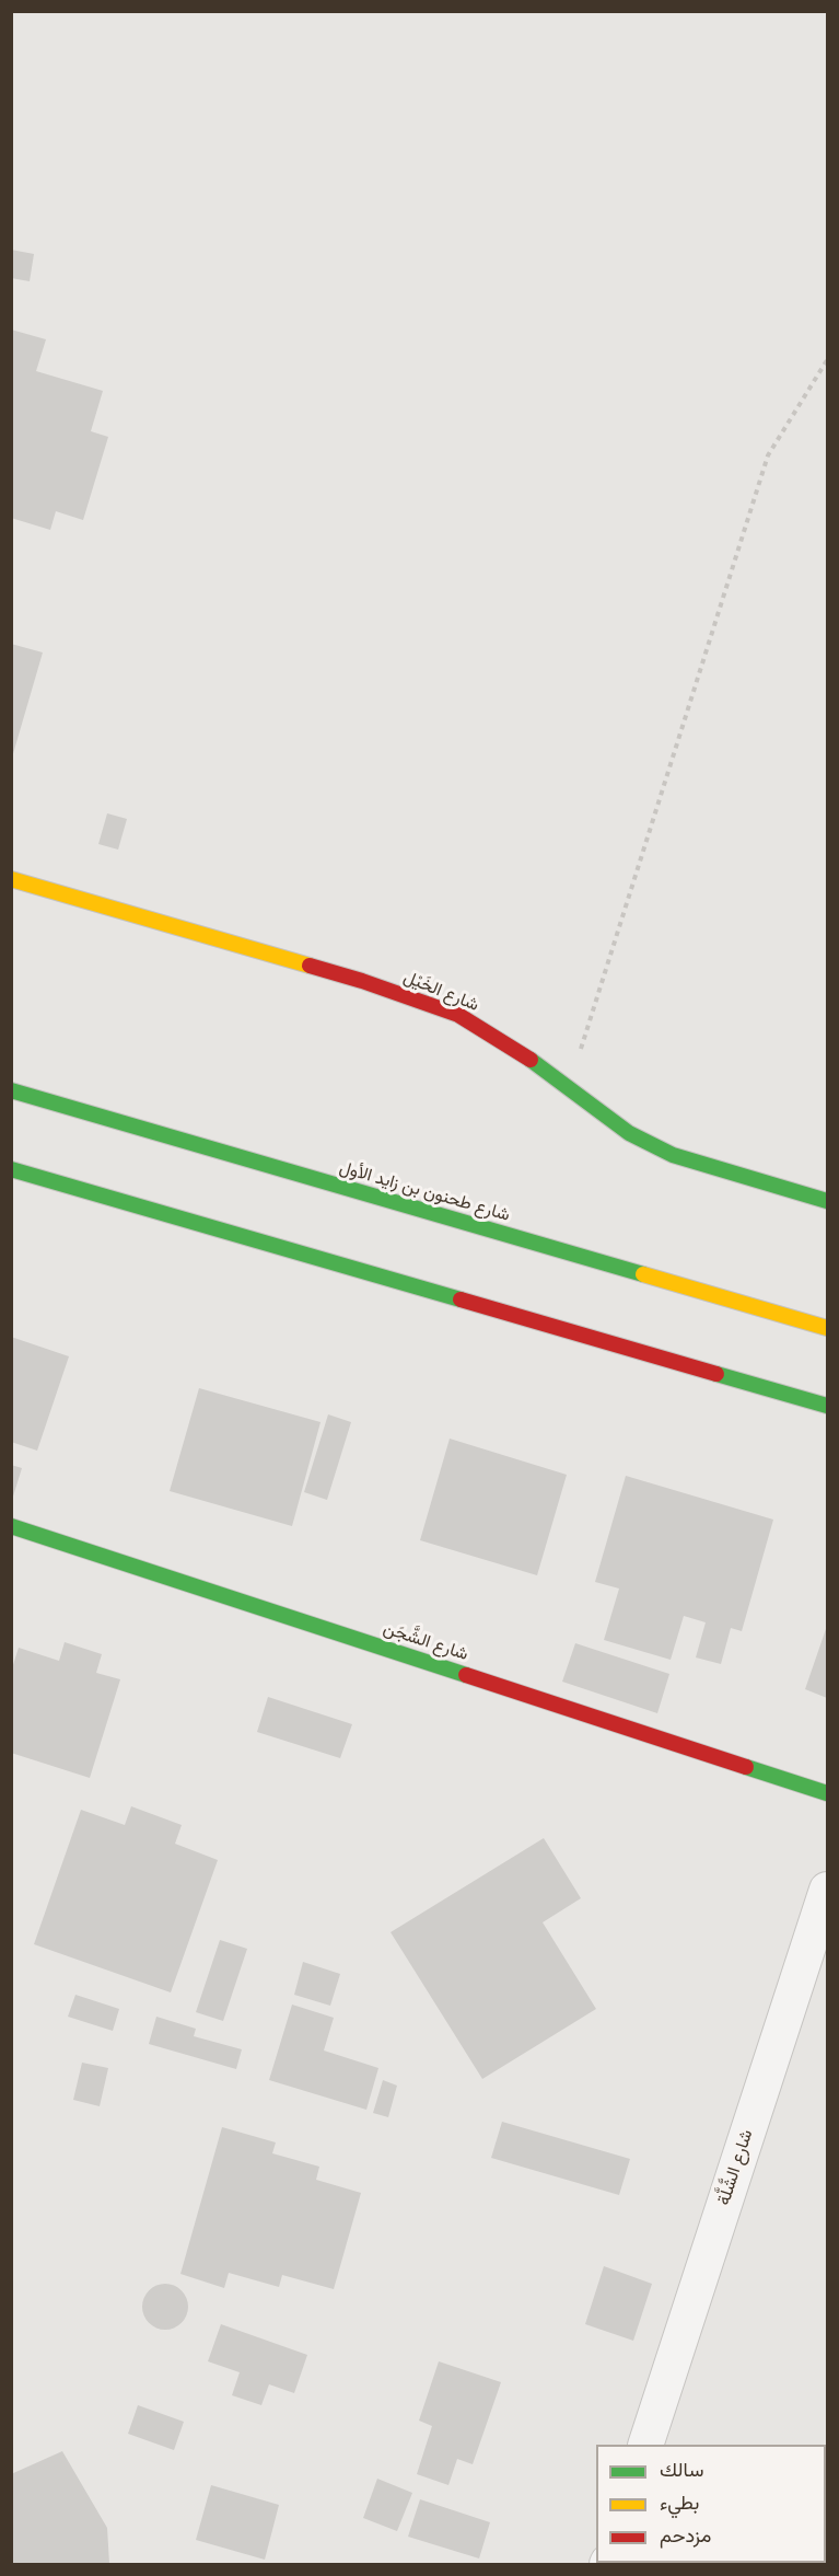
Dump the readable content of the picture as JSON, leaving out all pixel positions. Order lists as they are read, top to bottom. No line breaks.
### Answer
{"streets":{"street":["شارع الخَيْل","شارع طحنون بن زايد الأول","شارع الشَّجَن","شارع الشَّلَّة"]},"legend":["سالك","بطيء","مزدحم"]}
